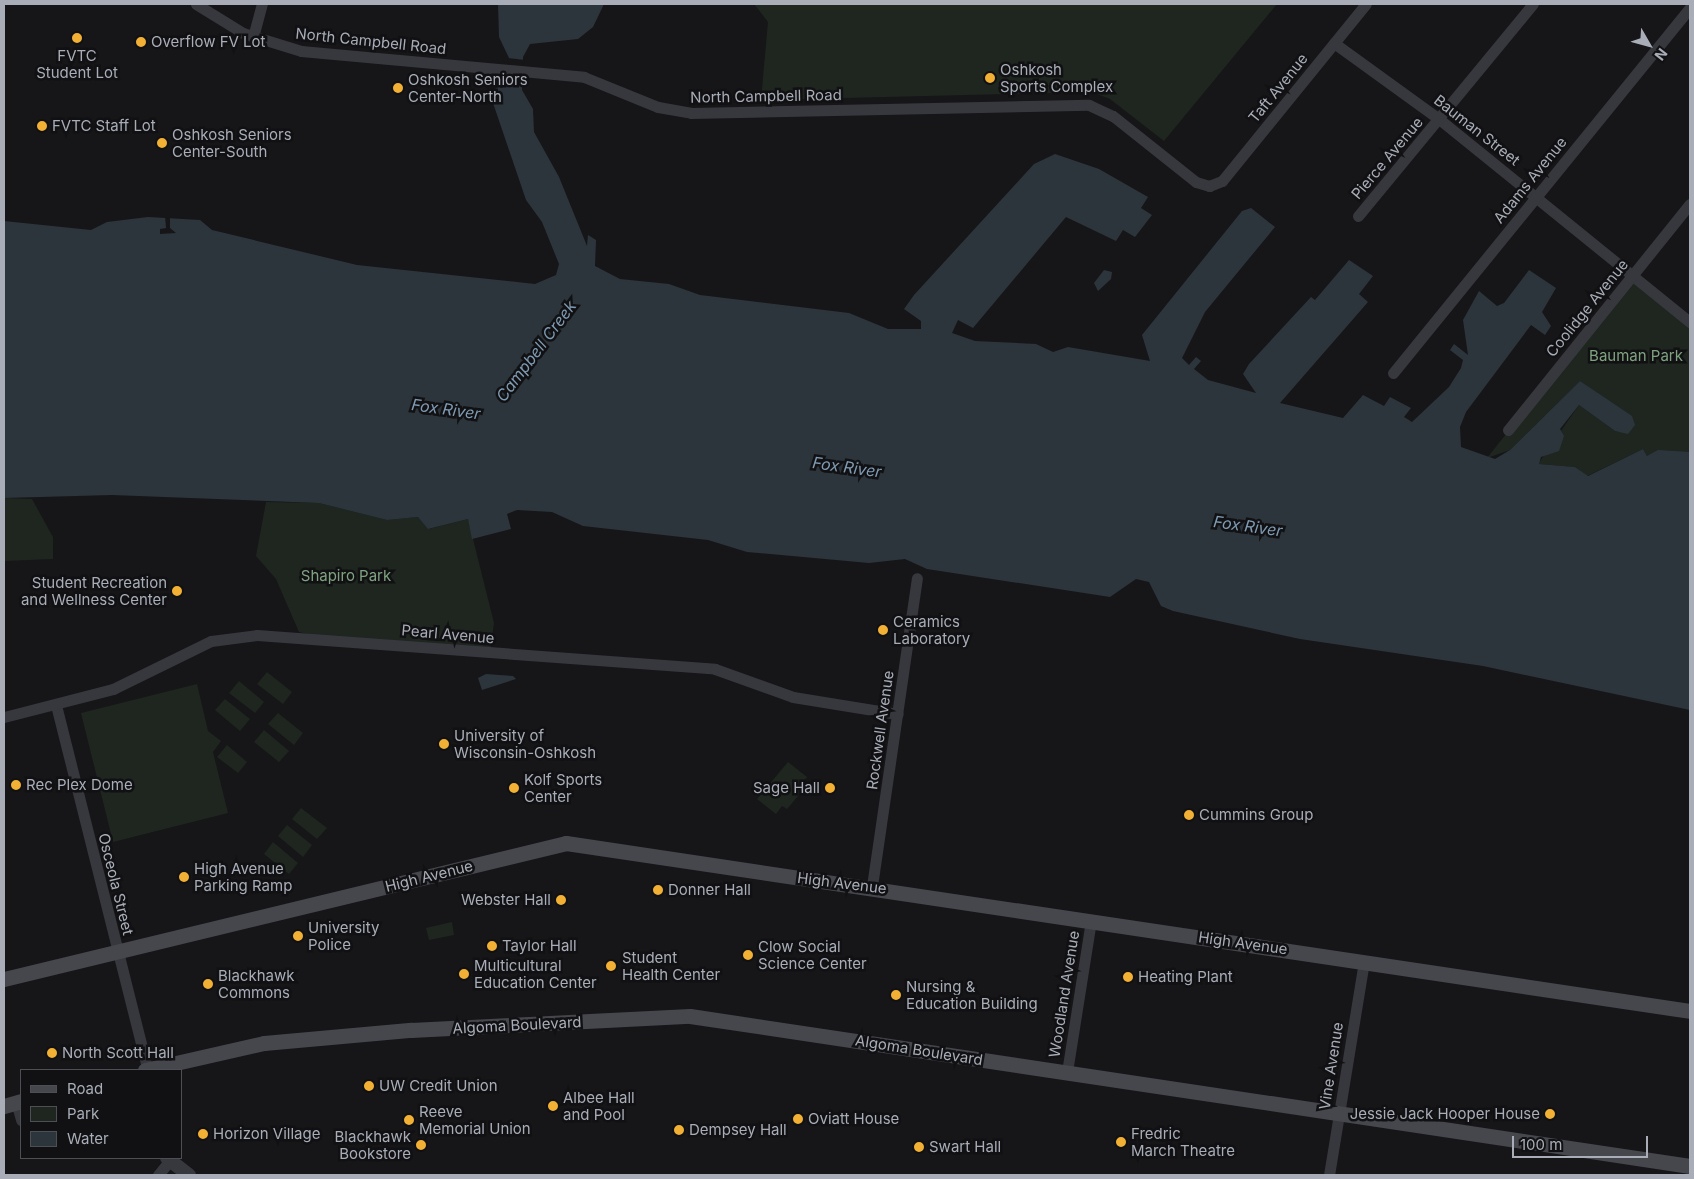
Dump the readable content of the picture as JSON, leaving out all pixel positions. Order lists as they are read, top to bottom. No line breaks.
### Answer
{"streets":{"main road":["High Avenue","Algoma Boulevard"],"street":["North Campbell Road","Taft Avenue","Bauman Street","Pierce Avenue","Adams Avenue","Coolidge Avenue","Pearl Avenue","Rockwell Avenue","Osceola Street","Woodland Avenue","Vine Avenue"]},"crossings":[["North Campbell Road","Taft Avenue"],["Taft Avenue","Bauman Street"],["Bauman Street","Pierce Avenue"],["Bauman Street","Adams Avenue"],["Bauman Street","Coolidge Avenue"],["Pearl Avenue","Rockwell Avenue"],["Pearl Avenue","Osceola Street"],["Rockwell Avenue","High Avenue"],["High Avenue","Osceola Street"],["High Avenue","Woodland Avenue"],["High Avenue","Vine Avenue"],["Woodland Avenue","Algoma Boulevard"],["Algoma Boulevard","Vine Avenue"]],"water":["Campbell Creek","Fox River"],"parks":["Bauman Park","Shapiro Park"],"places":["FVTC Student Lot","Overflow FV Lot","Oshkosh Sports Complex","Oshkosh Seniors Center-North","FVTC Staff Lot","Oshkosh Seniors Center-South","Student Recreation and Wellness Center","Ceramics Laboratory","University of Wisconsin-Oshkosh","Rec Plex Dome","Kolf Sports Center","Sage Hall","Cummins Group","High Avenue Parking Ramp","Donner Hall","Webster Hall","University Police","Taylor Hall","Clow Social Science Center","Student Health Center","Multicultural Education Center","Heating Plant","Blackhawk Commons","Nursing & Education Building","North Scott Hall","UW Credit Union","Albee Hall and Pool","Jessie Jack Hooper House","Oviatt House","Reeve Memorial Union","Dempsey Hall","Horizon Village","Fredric March Theatre","Blackhawk Bookstore","Swart Hall"],"legend":["Road","Park","Water"],"scale_bar":"100 m","north":"bottom right"}
